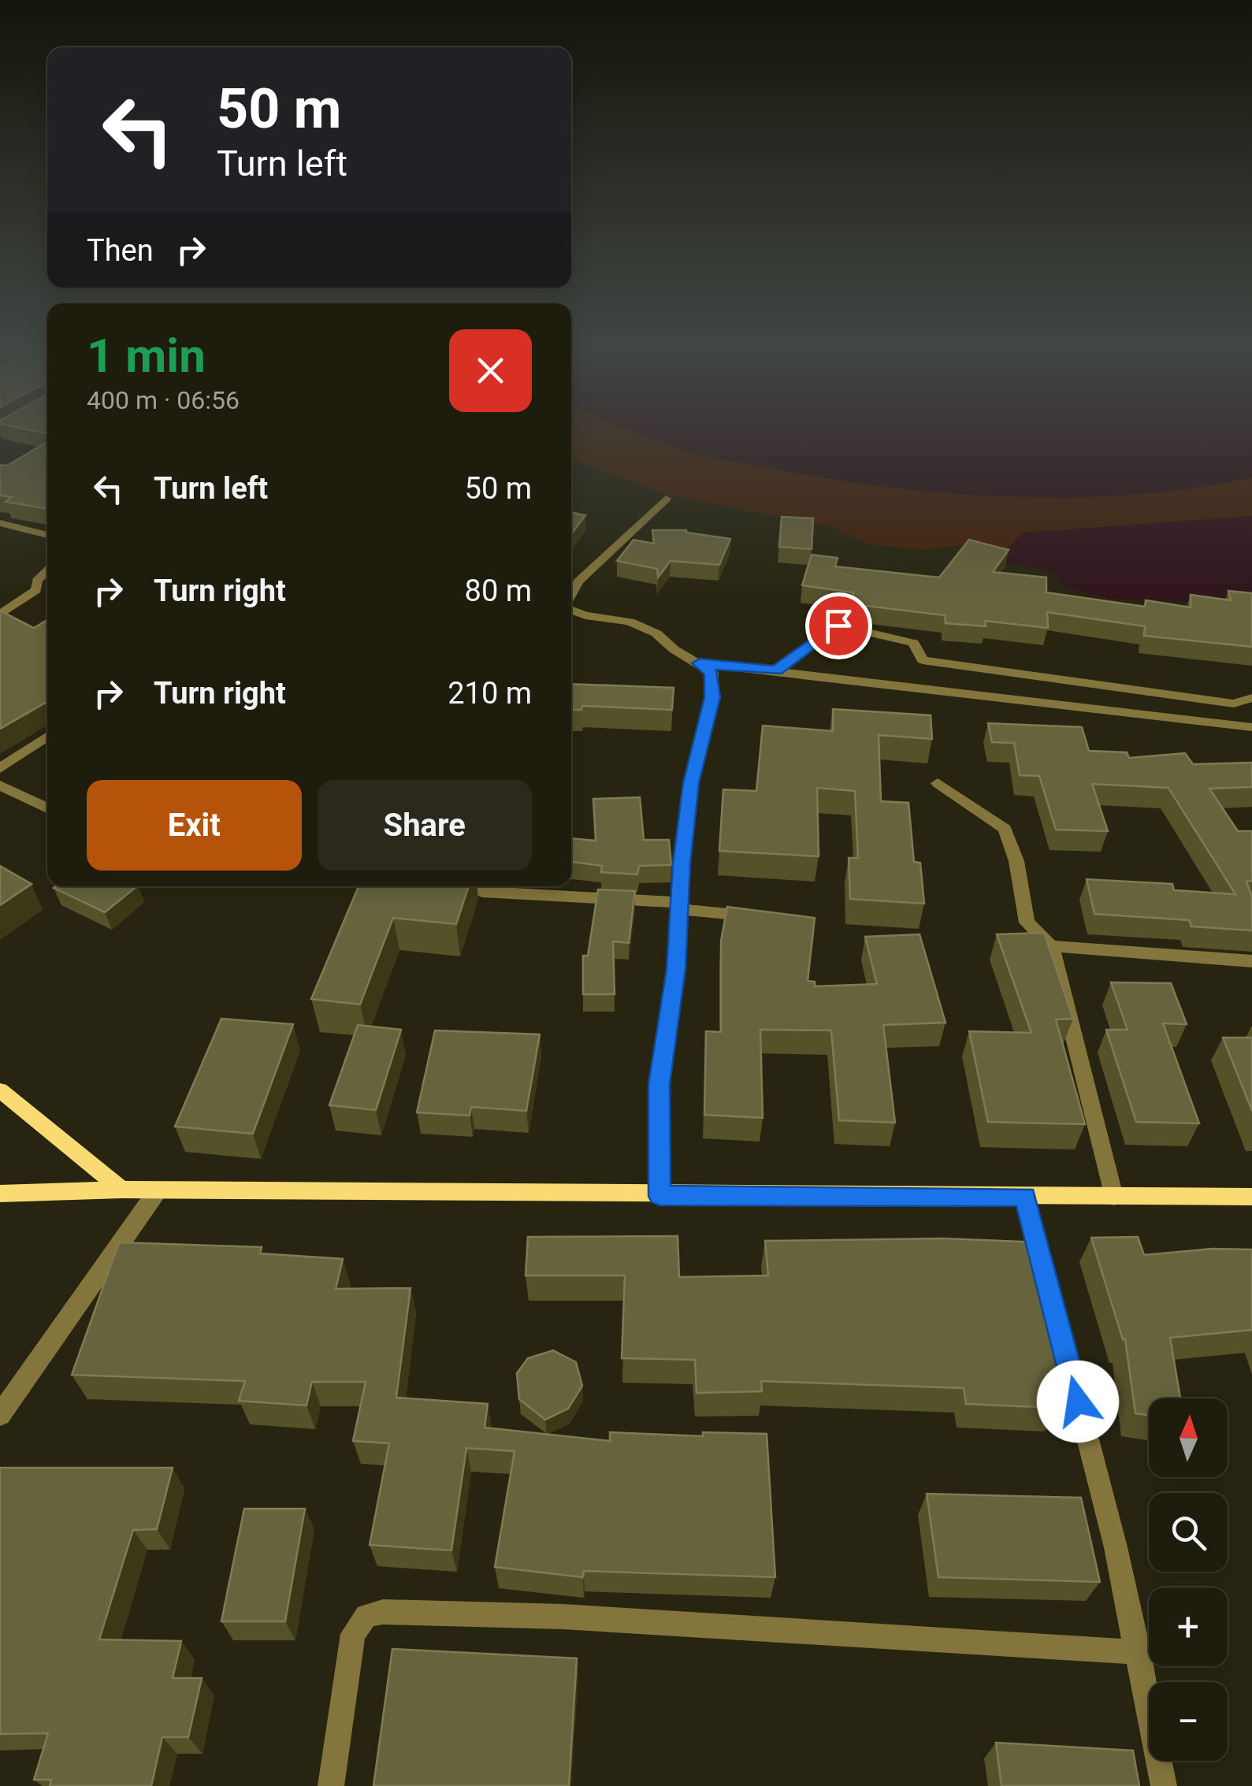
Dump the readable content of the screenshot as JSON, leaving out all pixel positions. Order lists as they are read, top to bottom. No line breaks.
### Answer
{"north":"top","page":{"turn":["50 m","Turn left"],"then":"Then","heading":["1 min","400 m · 06:56"],"list":[{"name":"Turn left","value":"50 m"},{"name":"Turn right","value":"80 m"},{"name":"Turn right","value":"210 m"}],"buttons":["Exit","Share"],"map_buttons":["+","−"]}}
